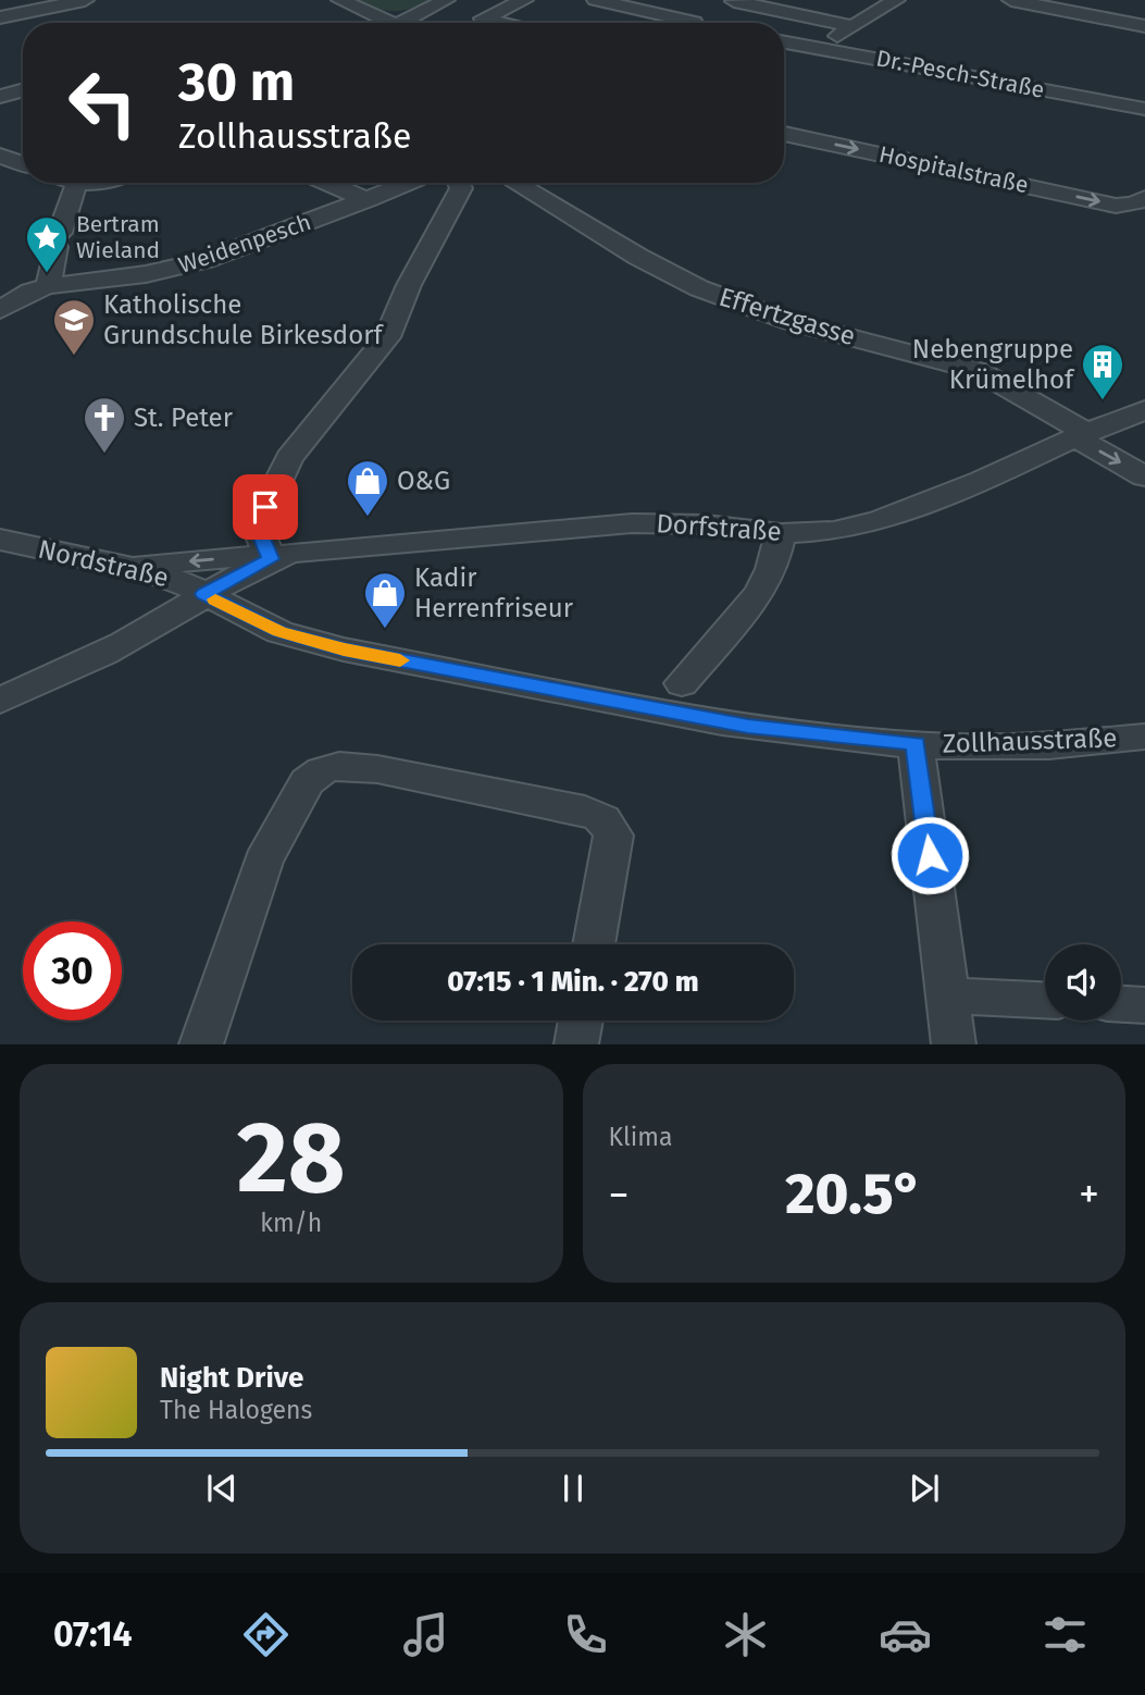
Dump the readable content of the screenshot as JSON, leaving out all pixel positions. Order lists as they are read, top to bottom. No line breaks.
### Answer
{"streets":{"street":["Dr.-Pesch-Straße","Hospitalstraße","Weidenpesch","Effertzgasse","Dorfstraße","Nordstraße","Zollhausstraße"]},"crossings":[["Effertzgasse","Dorfstraße"],["Dorfstraße","Nordstraße"],["Dorfstraße","Zollhausstraße"],["Nordstraße","Zollhausstraße"]],"places":{"place":["Bertram Wieland"],"school or university":["Katholische Grundschule Birkesdorf"],"building":["Nebengruppe Krümelhof"],"church":["St. Peter"],"shop":["O&G","Kadir Herrenfriseur"]},"page":{"turn":["30 m","Zollhausstraße"],"limit":"30","trip":"07:15 · 1 Min. · 270 m","tile":[["28","km/h"],"Klima"],"heat":["−","20.5°","+"],"song":["Night Drive","The Halogens"],"tabs":"07:14"}}
